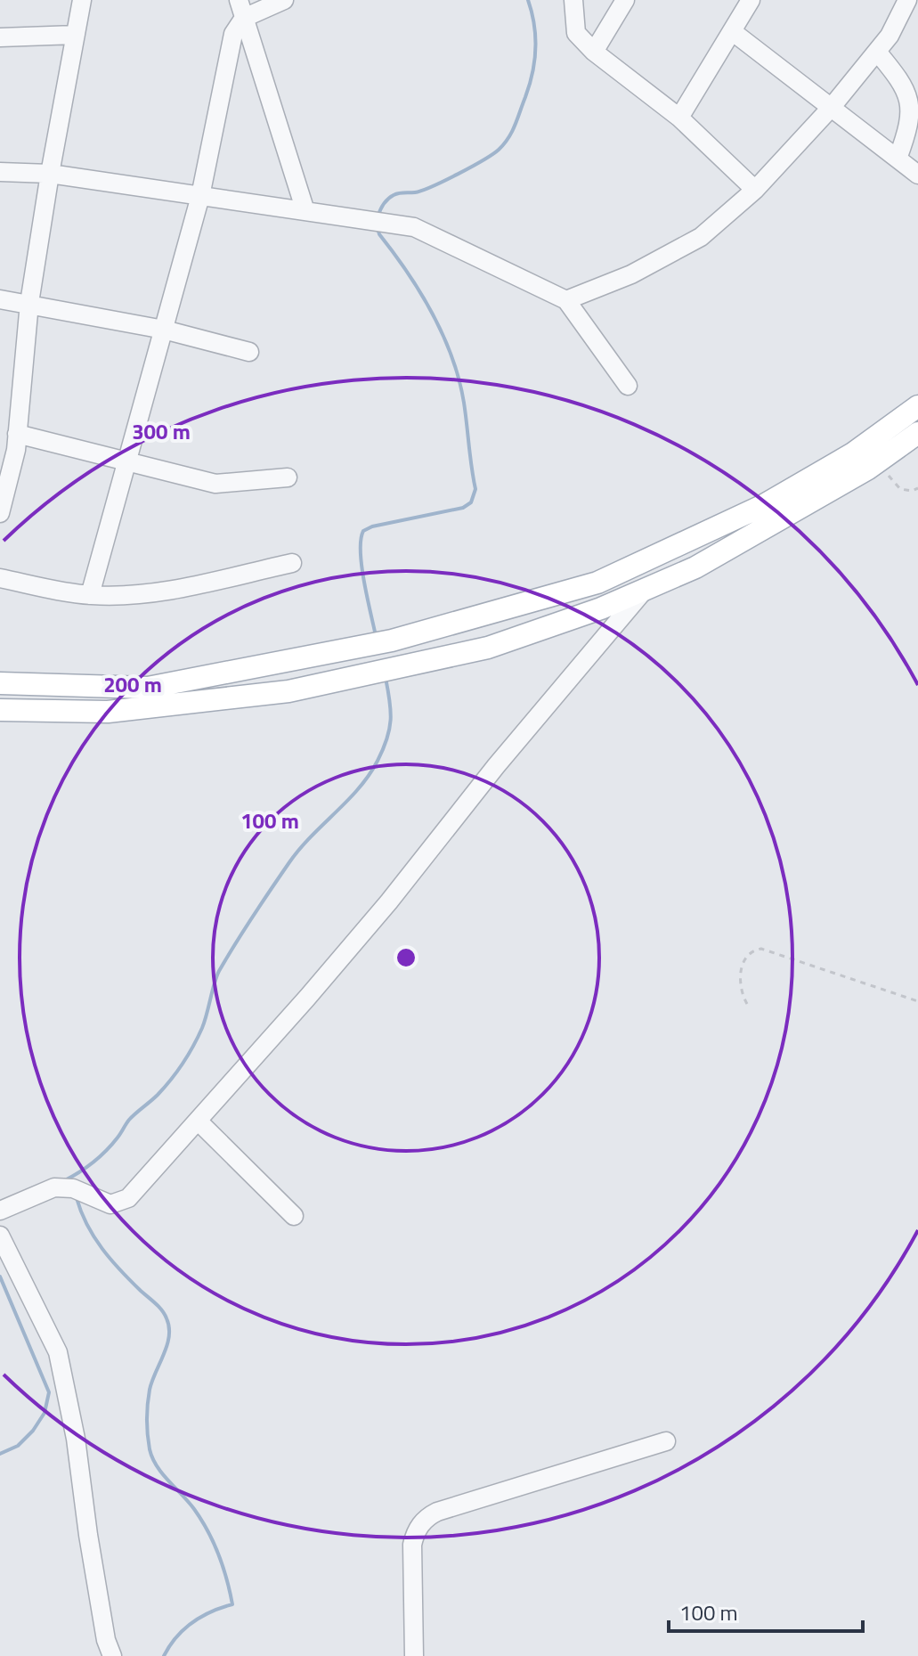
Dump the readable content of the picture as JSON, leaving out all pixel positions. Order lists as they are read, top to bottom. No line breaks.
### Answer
{"scale_bar":"100 m","rings":["300 m","200 m","100 m"]}
